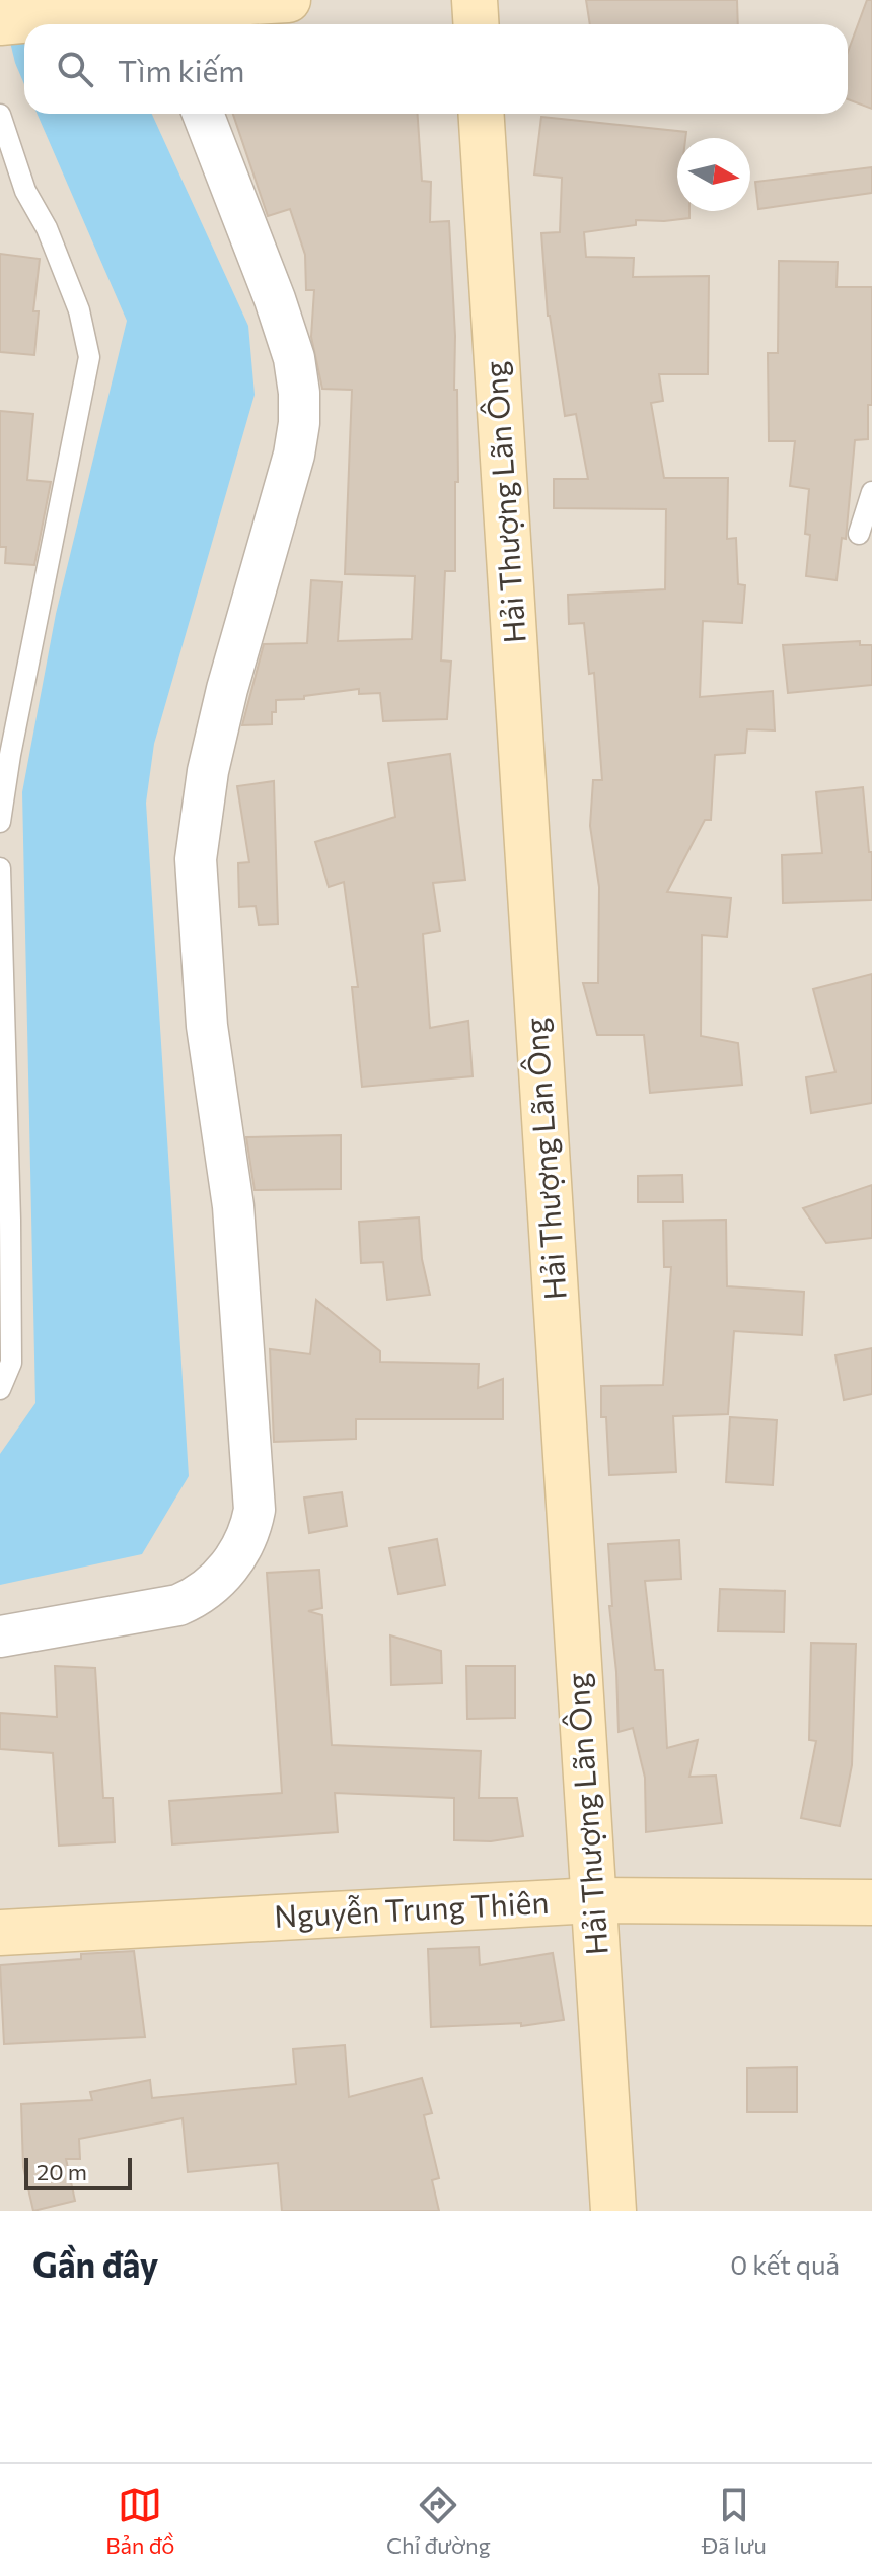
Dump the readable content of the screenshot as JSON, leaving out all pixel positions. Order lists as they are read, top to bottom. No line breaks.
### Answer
{"streets":{"street":["Hải Thượng Lãn Ông","Nguyễn Trung Thiên"]},"crossings":[["Hải Thượng Lãn Ông","Nguyễn Trung Thiên"]],"scale_bar":"20 m","north":"right","page":{"search":"Tìm kiếm","scale":"20 m","heading":["Gần đây","0 kết quả"],"nav":["Bản đồ","Chỉ đường","Đã lưu"]}}
